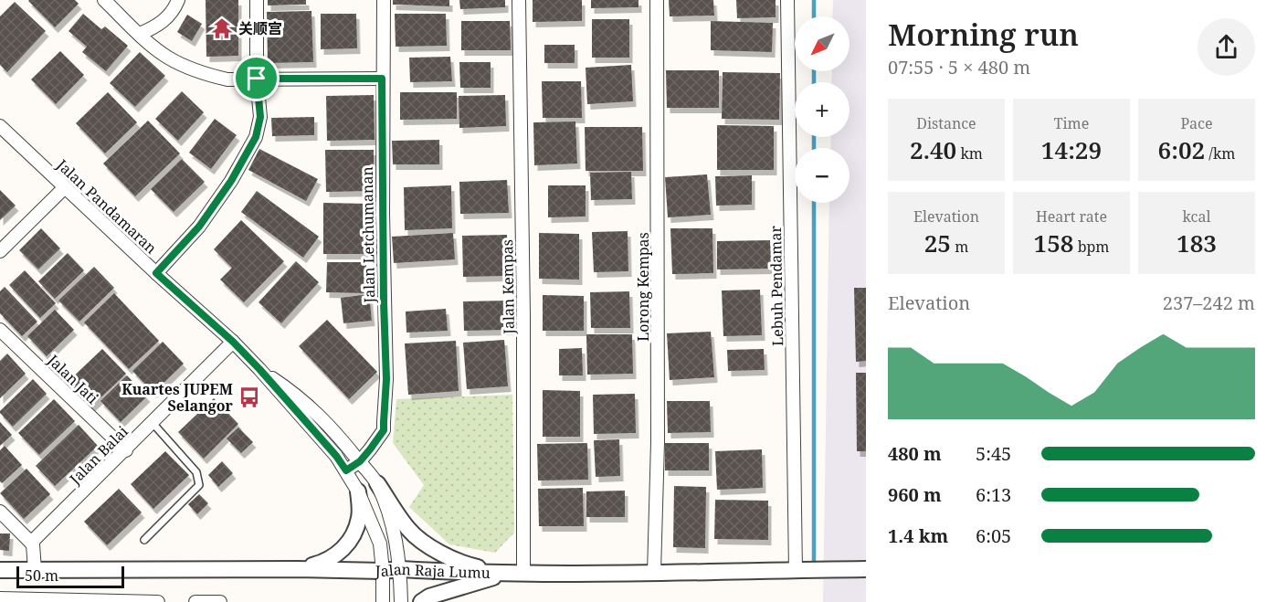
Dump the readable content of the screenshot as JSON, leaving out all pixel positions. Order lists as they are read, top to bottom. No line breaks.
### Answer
{"streets":{"street":["Jalan Pandamaran","Jalan Letchumanan","Lebuh Pendamar","Jalan Kempas","Lorong Kempas","Jalan Jati","Jalan Balai","Jalan Raja Lumu"]},"crossings":[["Jalan Pandamaran","Jalan Letchumanan"],["Jalan Pandamaran","Jalan Balai"],["Jalan Pandamaran","Jalan Raja Lumu"],["Lebuh Pendamar","Jalan Raja Lumu"],["Jalan Kempas","Jalan Raja Lumu"],["Lorong Kempas","Jalan Raja Lumu"],["Jalan Jati","Jalan Balai"]],"places":{"temple":["关顺宫"],"bus stop":["Kuartes JUPEM Selangor"]},"scale_bar":"50 m","north":"bottom left","page":{"heading":["Morning run","07:55 · 5 × 480 m"],"map_buttons":["+","−"],"stats":[["Distance","2.40 km"],["Time","14:29"],["Pace","6:02 /km"],["Elevation","25 m"],["Heart rate","158 bpm"],["kcal","183"]],"chart":["Elevation","237–242 m"],"list":[{"name":"480 m","note":"5:45"},{"name":"960 m","note":"6:13"},{"name":"1.4 km","note":"6:05"}],"scale":"50 m"}}
